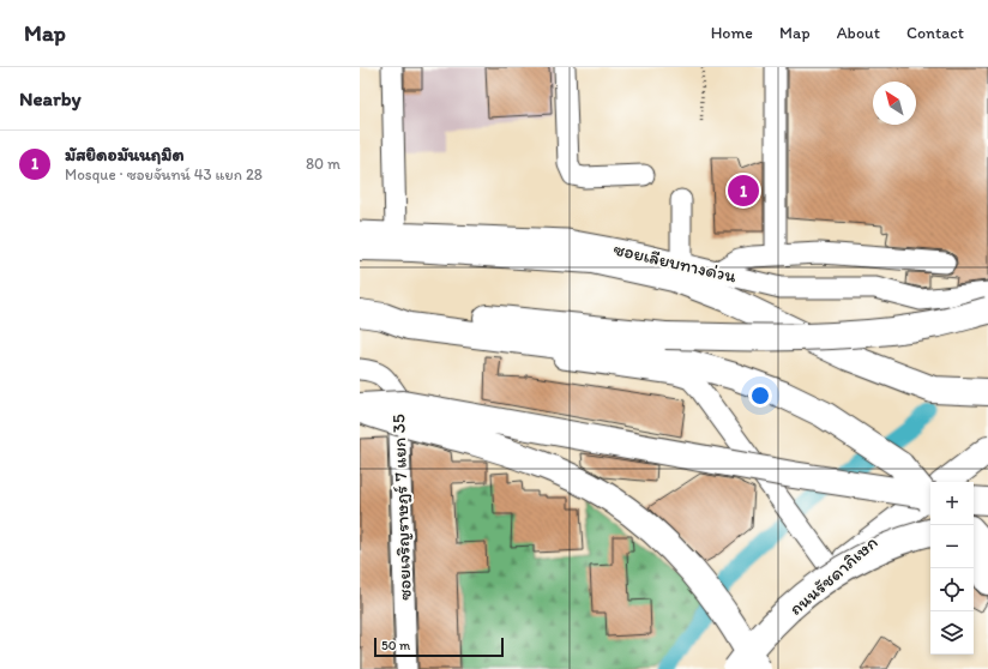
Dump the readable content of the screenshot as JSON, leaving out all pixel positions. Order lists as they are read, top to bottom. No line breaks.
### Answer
{"streets":{"main road":["ถนนรัชดาภิเษก"],"street":["ซอยเลียบทางด่วน","ซอยเจริญราษฎร์ 7 แยก 35"]},"scale_bar":"50 m","north":"top left","page":{"header":"Map","nav":["Home","Map","About","Contact"],"heading":"Nearby","list":[{"mark":"1","name":"มัสยิดอมันนฤมิต","note":"Mosque · ซอยจันทน์ 43 แยก 28","value":"80 m"}],"pins":"1","map_buttons":["+","−"],"scale":"50 m"}}
